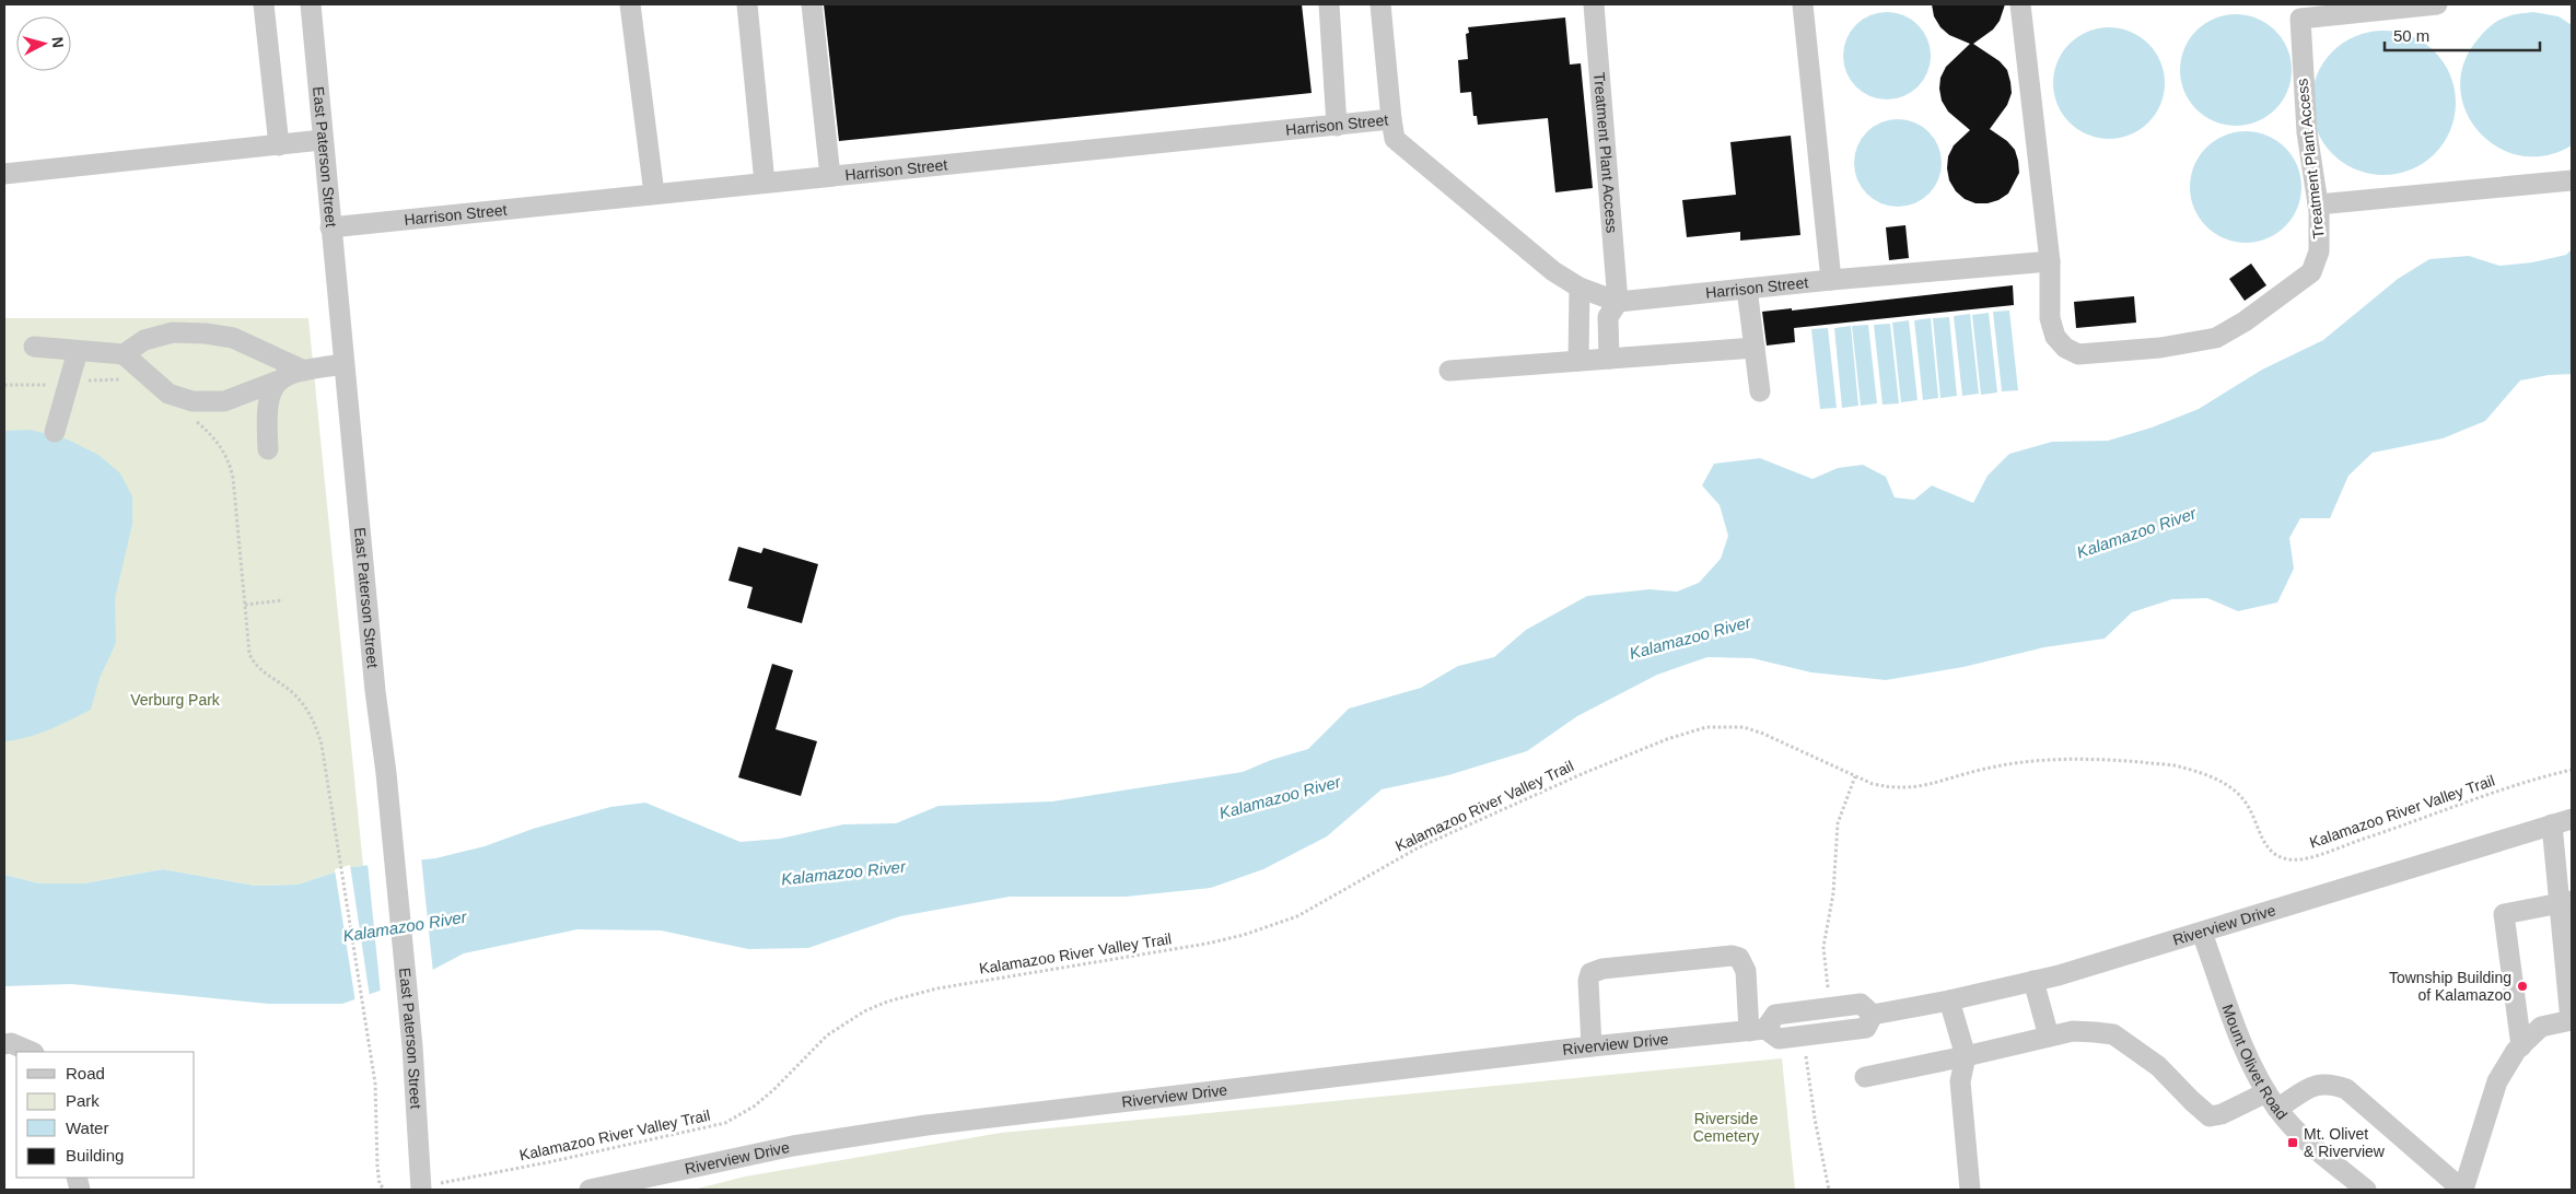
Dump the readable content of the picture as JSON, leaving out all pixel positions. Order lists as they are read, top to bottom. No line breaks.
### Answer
{"streets":{"street":["Harrison Street","Treatment Plant Access","East Paterson Street","Riverview Drive","Mount Olivet Road"],"path":["Kalamazoo River Valley Trail"]},"crossings":[["Harrison Street","Treatment Plant Access"],["Harrison Street","East Paterson Street"],["East Paterson Street","Kalamazoo River Valley Trail"],["Riverview Drive","Mount Olivet Road"]],"water":["Kalamazoo River"],"parks":["Verburg Park","Riverside Cemetery"],"places":{"other":["Township Building of Kalamazoo"],"transit":["Mt. Olivet & Riverview"]},"legend":["Road","Park","Water","Building"],"scale_bar":"50 m","north":"right"}
